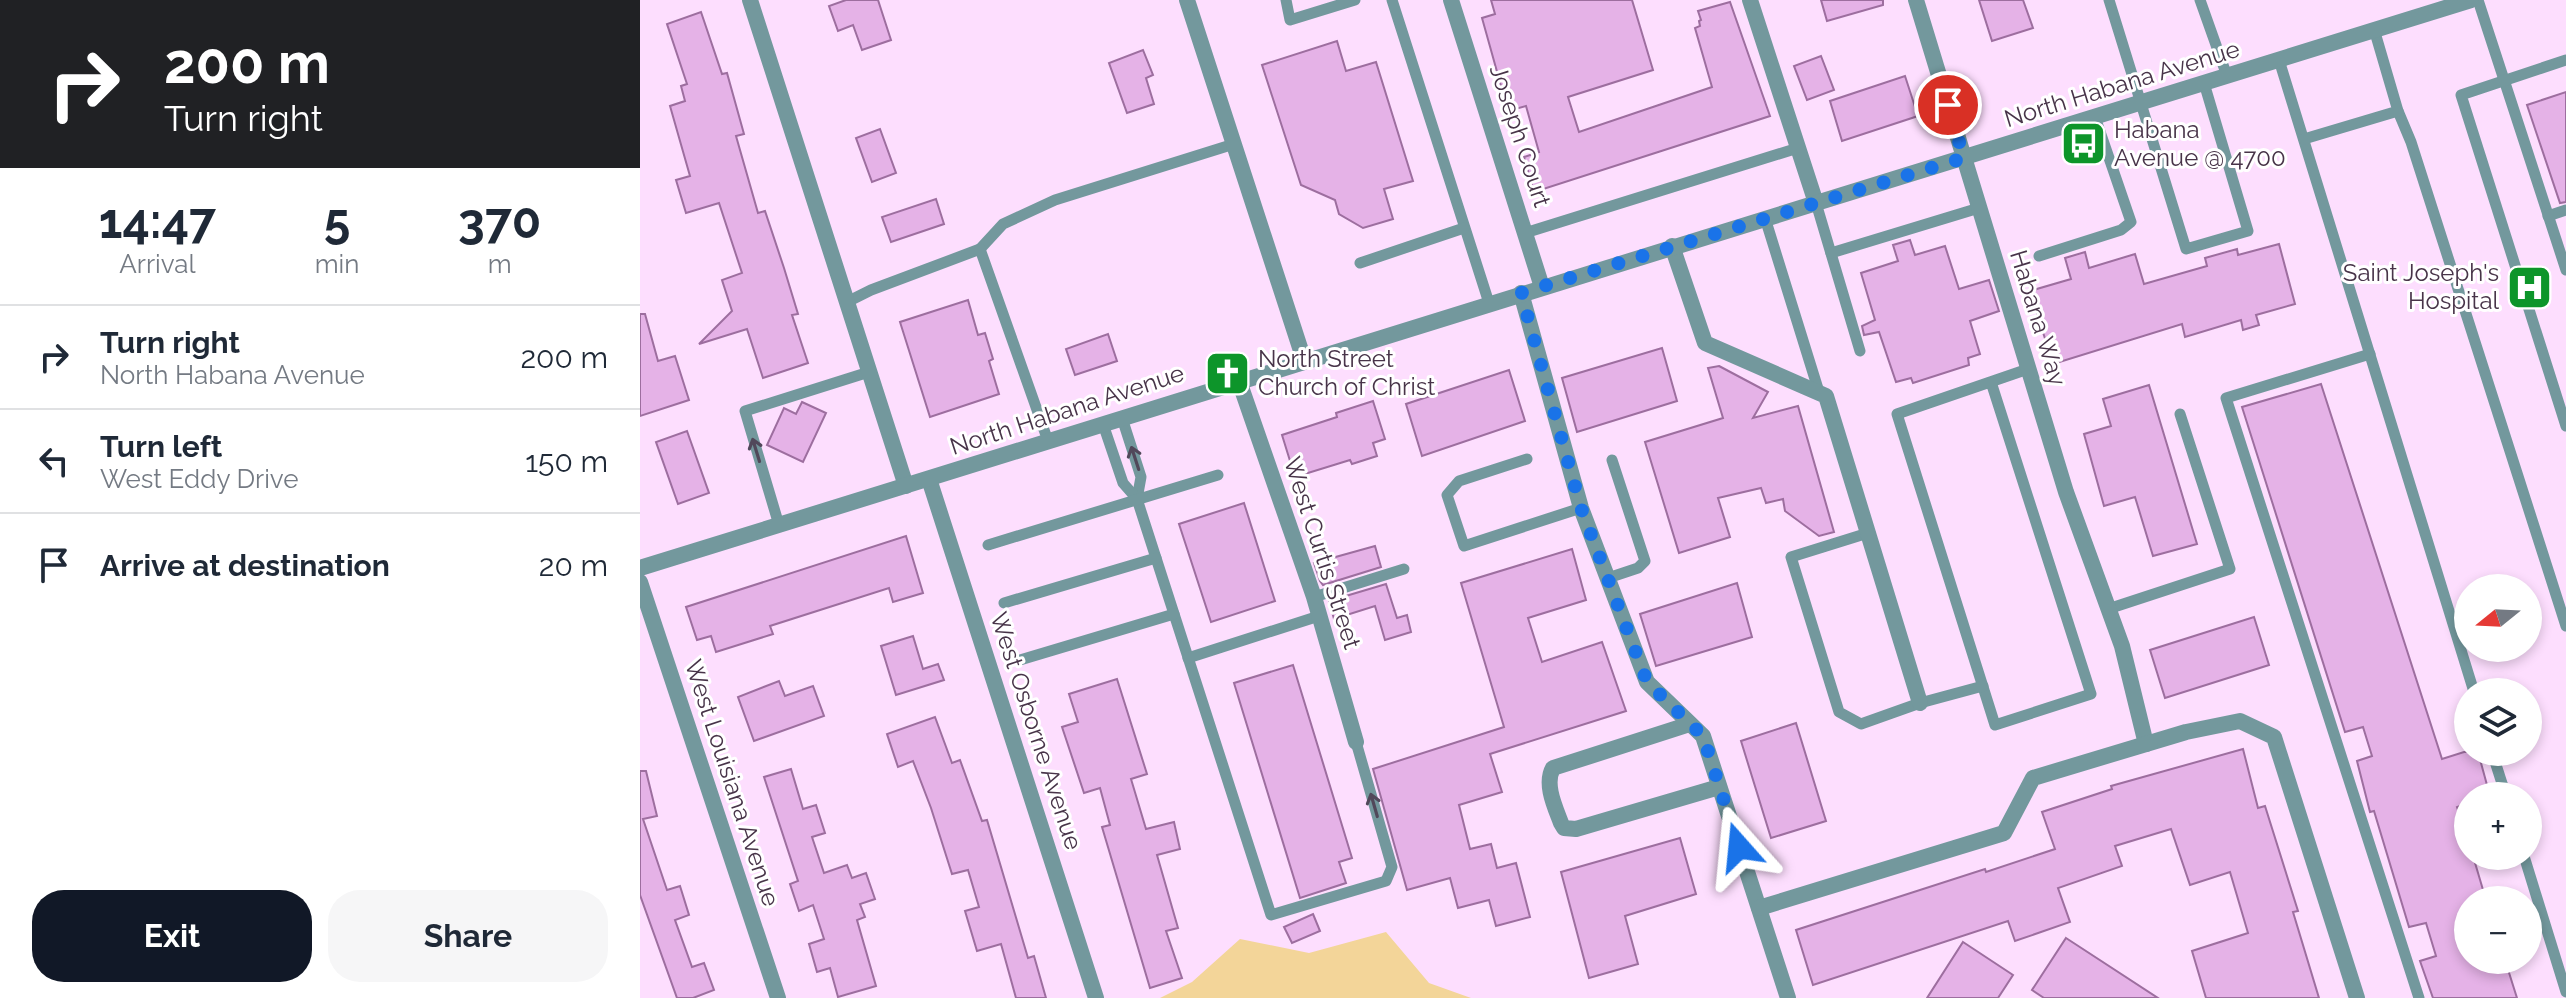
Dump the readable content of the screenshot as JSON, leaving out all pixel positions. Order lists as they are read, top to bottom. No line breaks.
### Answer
{"streets":{"street":["North Habana Avenue","Joseph Court","Habana Way","West Curtis Street","West Osborne Avenue","West Louisiana Avenue"]},"crossings":[["North Habana Avenue","Joseph Court"],["North Habana Avenue","Habana Way"],["North Habana Avenue","West Curtis Street"],["North Habana Avenue","West Osborne Avenue"]],"places":{"bus stop":["Habana Avenue @ 4700"],"hospital":["Saint Joseph's Hospital"],"church":["North Street Church of Christ"]},"north":"left","page":{"turn":["200 m","Turn right"],"eta":["14:47","Arrival","5","min","370","m"],"list":[{"name":"Turn right","note":"North Habana Avenue","value":"200 m"},{"name":"Turn left","note":"West Eddy Drive","value":"150 m"},{"name":"Arrive at destination","value":"20 m"}],"map_buttons":["+","−"],"buttons":["Exit","Share"]}}
